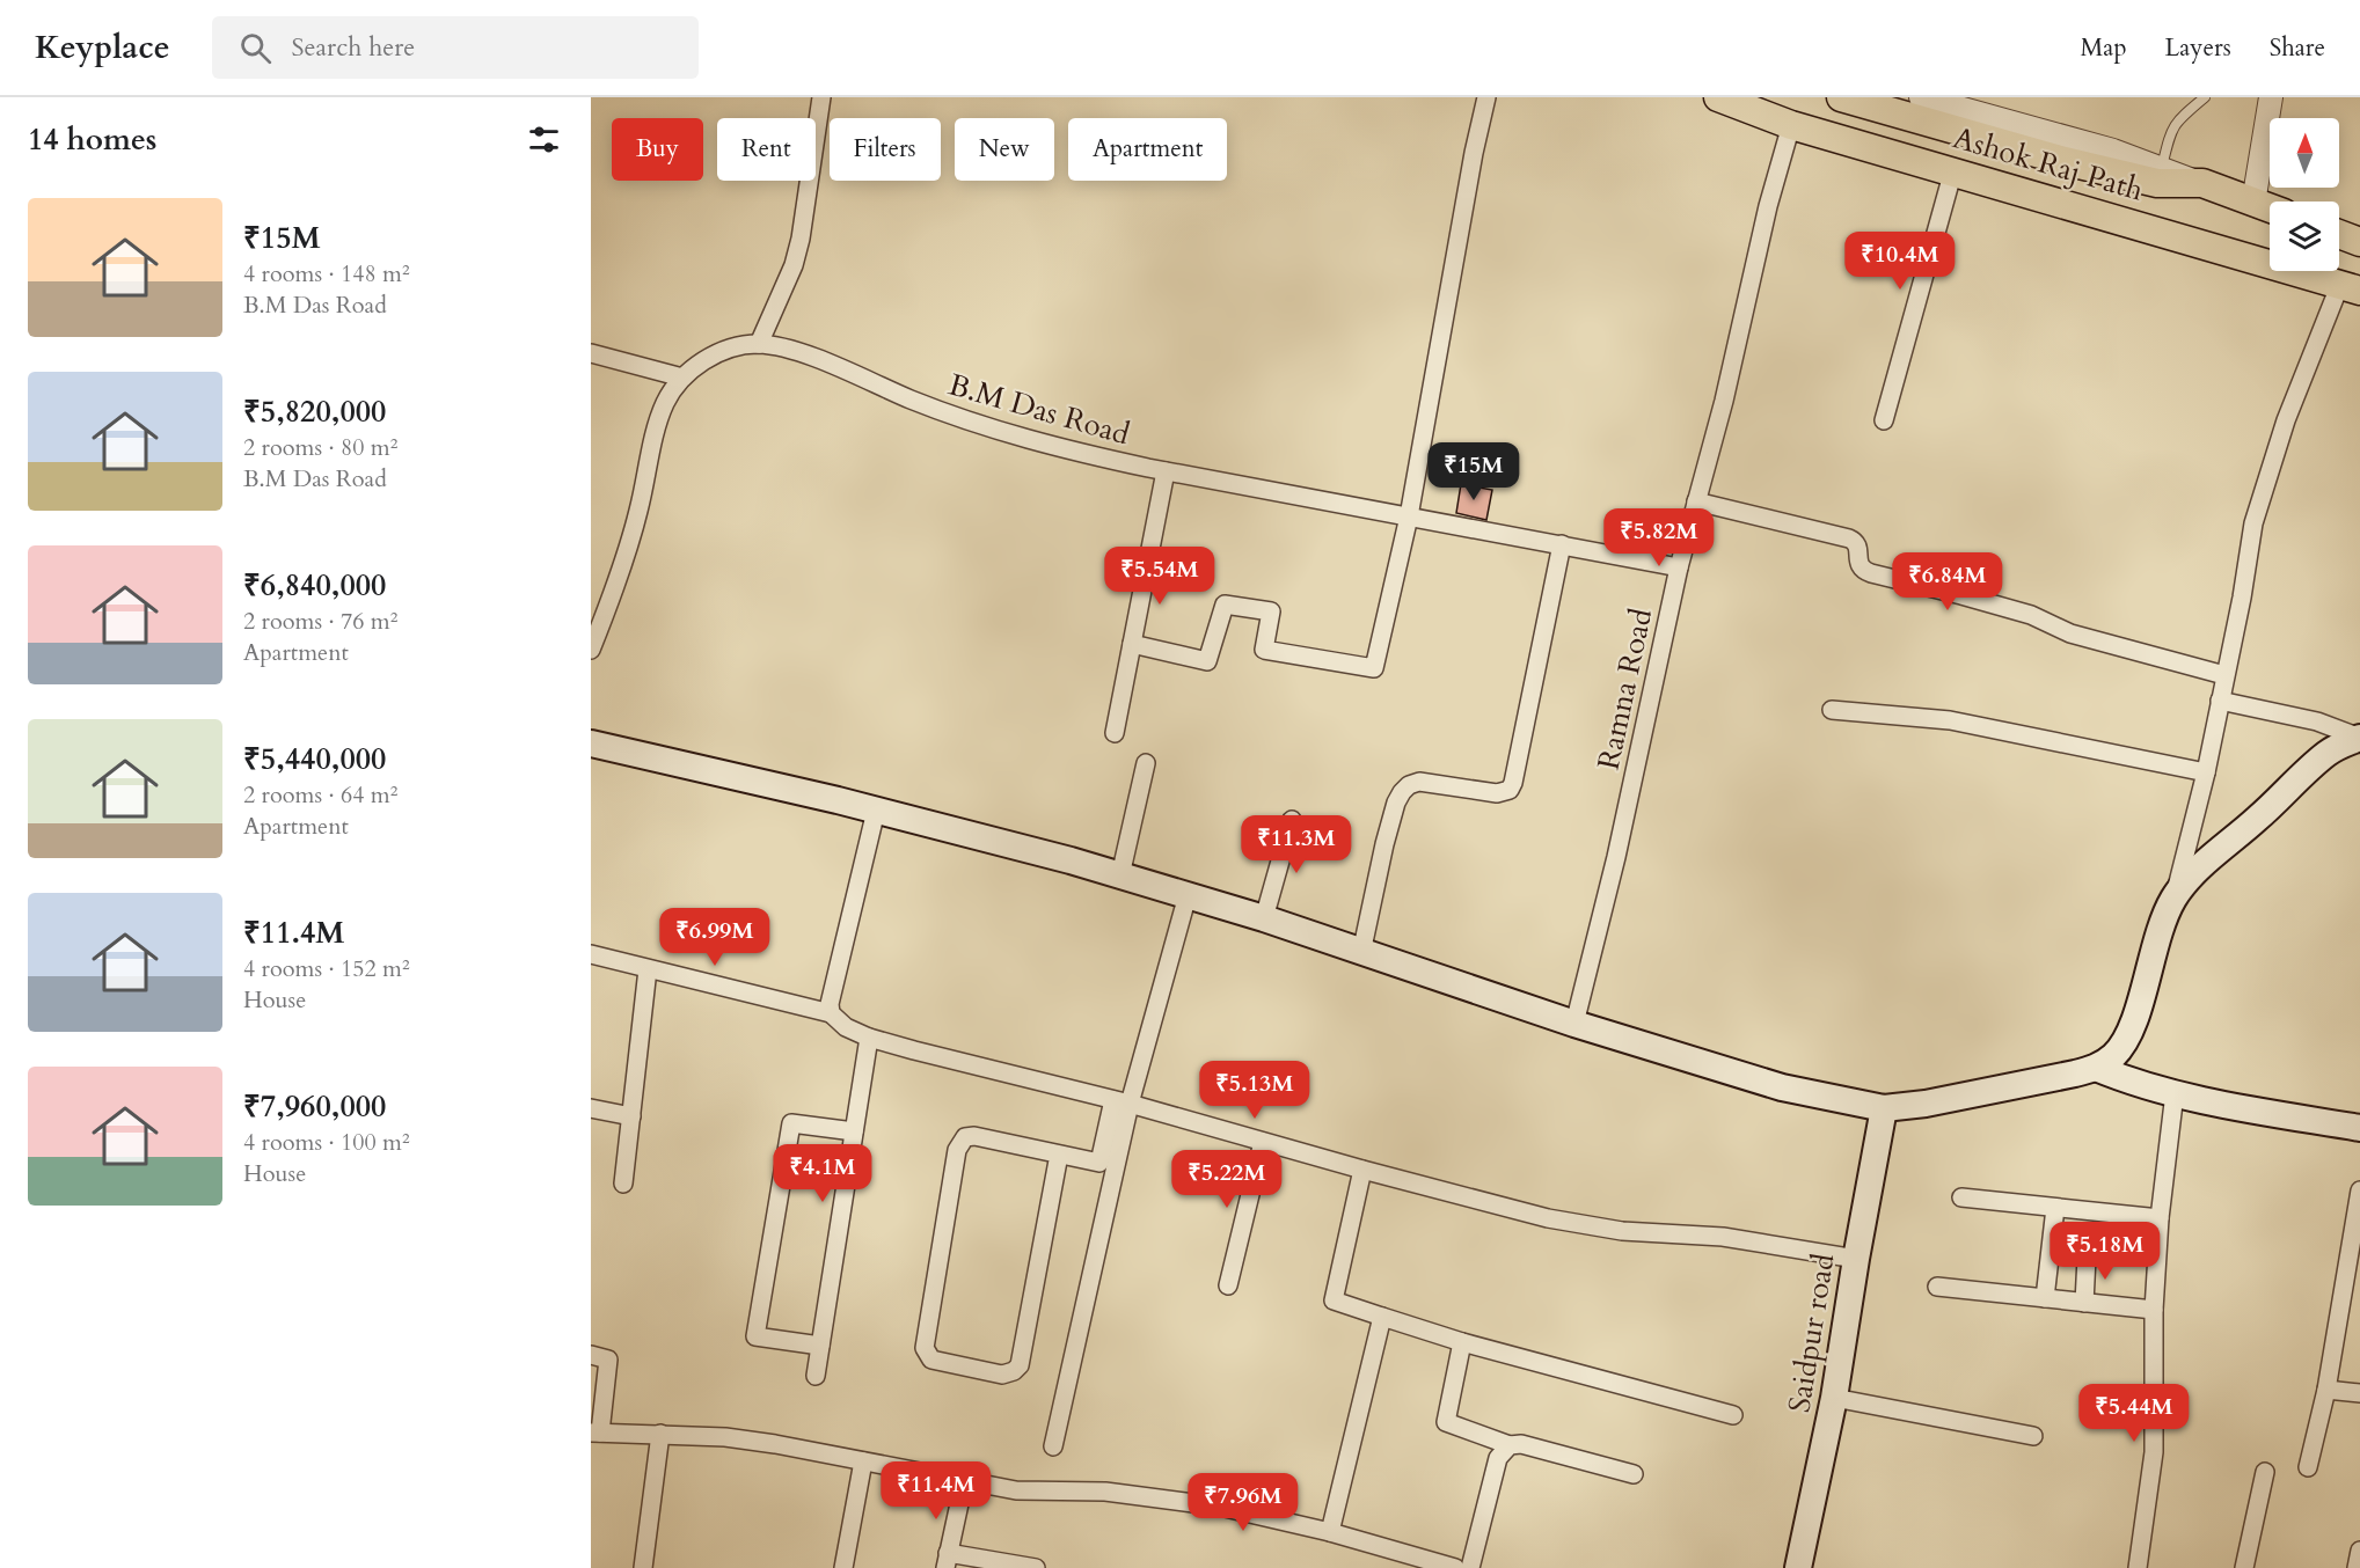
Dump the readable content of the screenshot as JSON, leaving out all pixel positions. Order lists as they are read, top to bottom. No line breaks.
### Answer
{"streets":{"main road":["Ashok Raj Path","Saidpur road"],"street":["B.M Das Road","Ramna Road"]},"crossings":[["Ashok Raj Path","Ramna Road"],["B.M Das Road","Ramna Road"]],"north":"top","page":{"header":"Keyplace","search":"Search here","nav":["Map","Layers","Share"],"heading":"14 homes","chip":["Buy","Rent","Filters","New","Apartment"],"list":[{"name":"₹15M","note":"4 rooms · 148 m² · B.M Das Road"},{"name":"₹5,820,000","note":"2 rooms · 80 m² · B.M Das Road"},{"name":"₹6,840,000","note":"2 rooms · 76 m² · Apartment"},{"name":"₹5,440,000","note":"2 rooms · 64 m² · Apartment"},{"name":"₹11.4M","note":"4 rooms · 152 m² · House"},{"name":"₹7,960,000","note":"4 rooms · 100 m² · House"}],"price":["₹10.4M","₹15M","₹5.82M","₹5.54M","₹6.84M","₹11.3M","₹6.99M","₹5.13M","₹4.1M","₹5.22M","₹5.18M","₹5.44M","₹11.4M","₹7.96M"]}}
